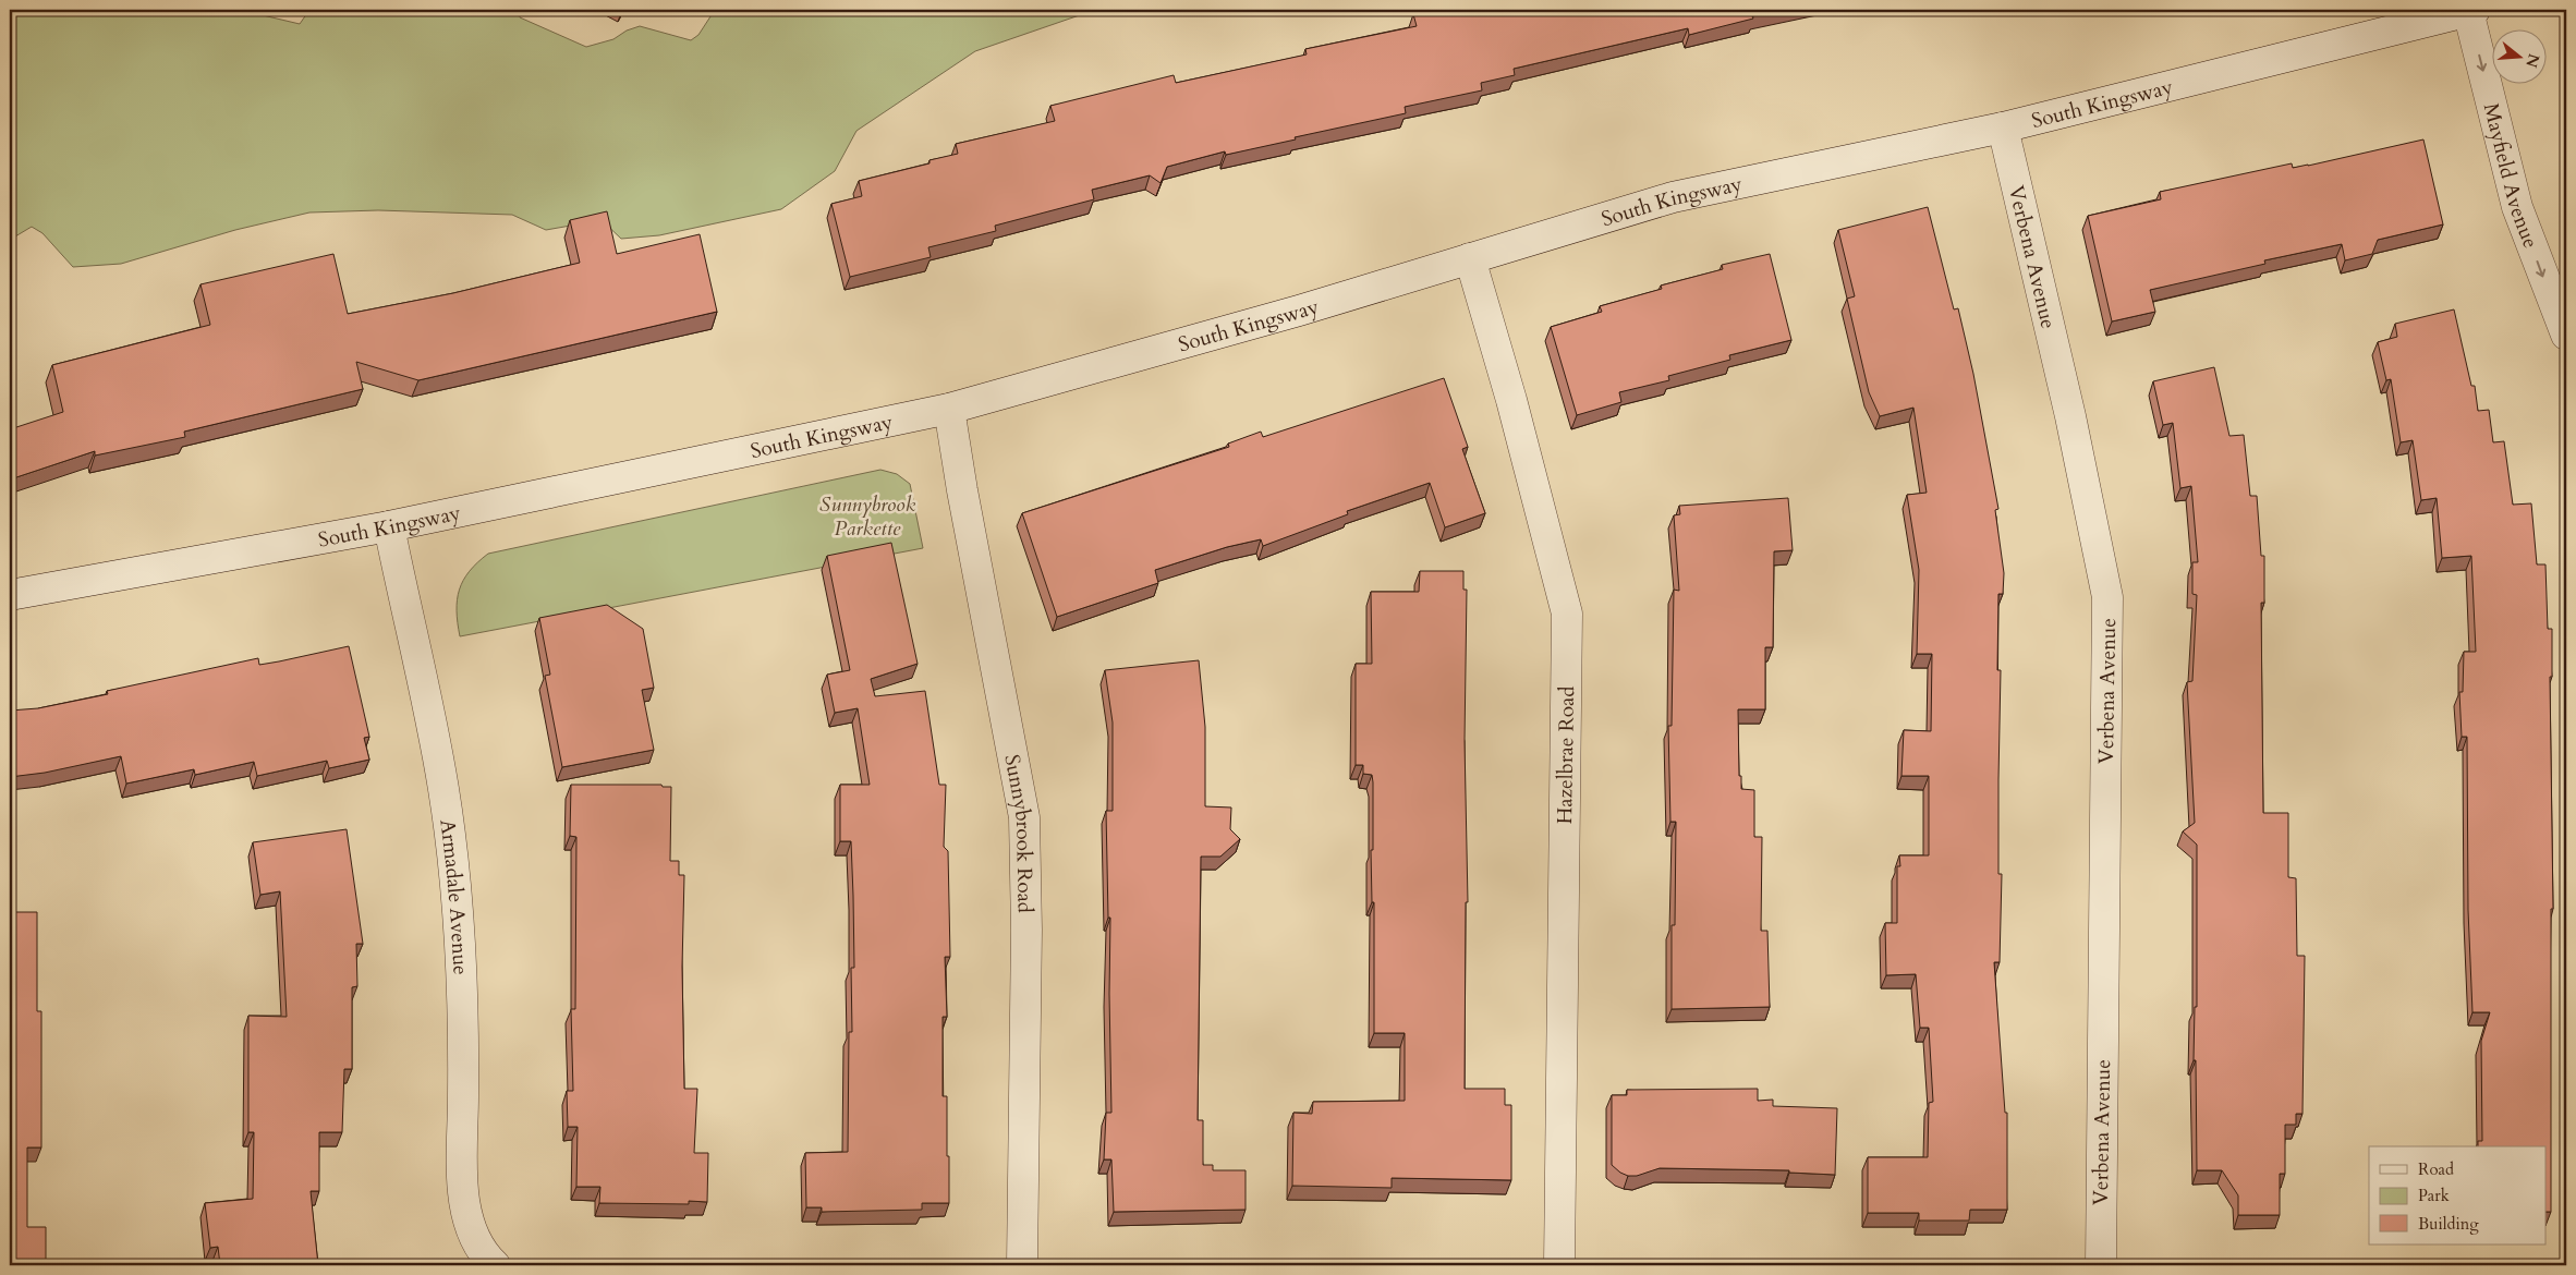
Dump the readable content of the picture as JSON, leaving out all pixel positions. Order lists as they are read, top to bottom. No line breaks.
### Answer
{"streets":{"street":["South Kingsway","Mayfield Avenue","Verbena Avenue","Hazelbrae Road","Sunnybrook Road","Armadale Avenue"]},"crossings":[["South Kingsway","Mayfield Avenue"],["South Kingsway","Verbena Avenue"],["South Kingsway","Hazelbrae Road"],["South Kingsway","Sunnybrook Road"],["South Kingsway","Armadale Avenue"]],"one_way":["Mayfield Avenue"],"parks":["Sunnybrook Parkette"],"legend":["Road","Park","Building"],"north":"right"}
